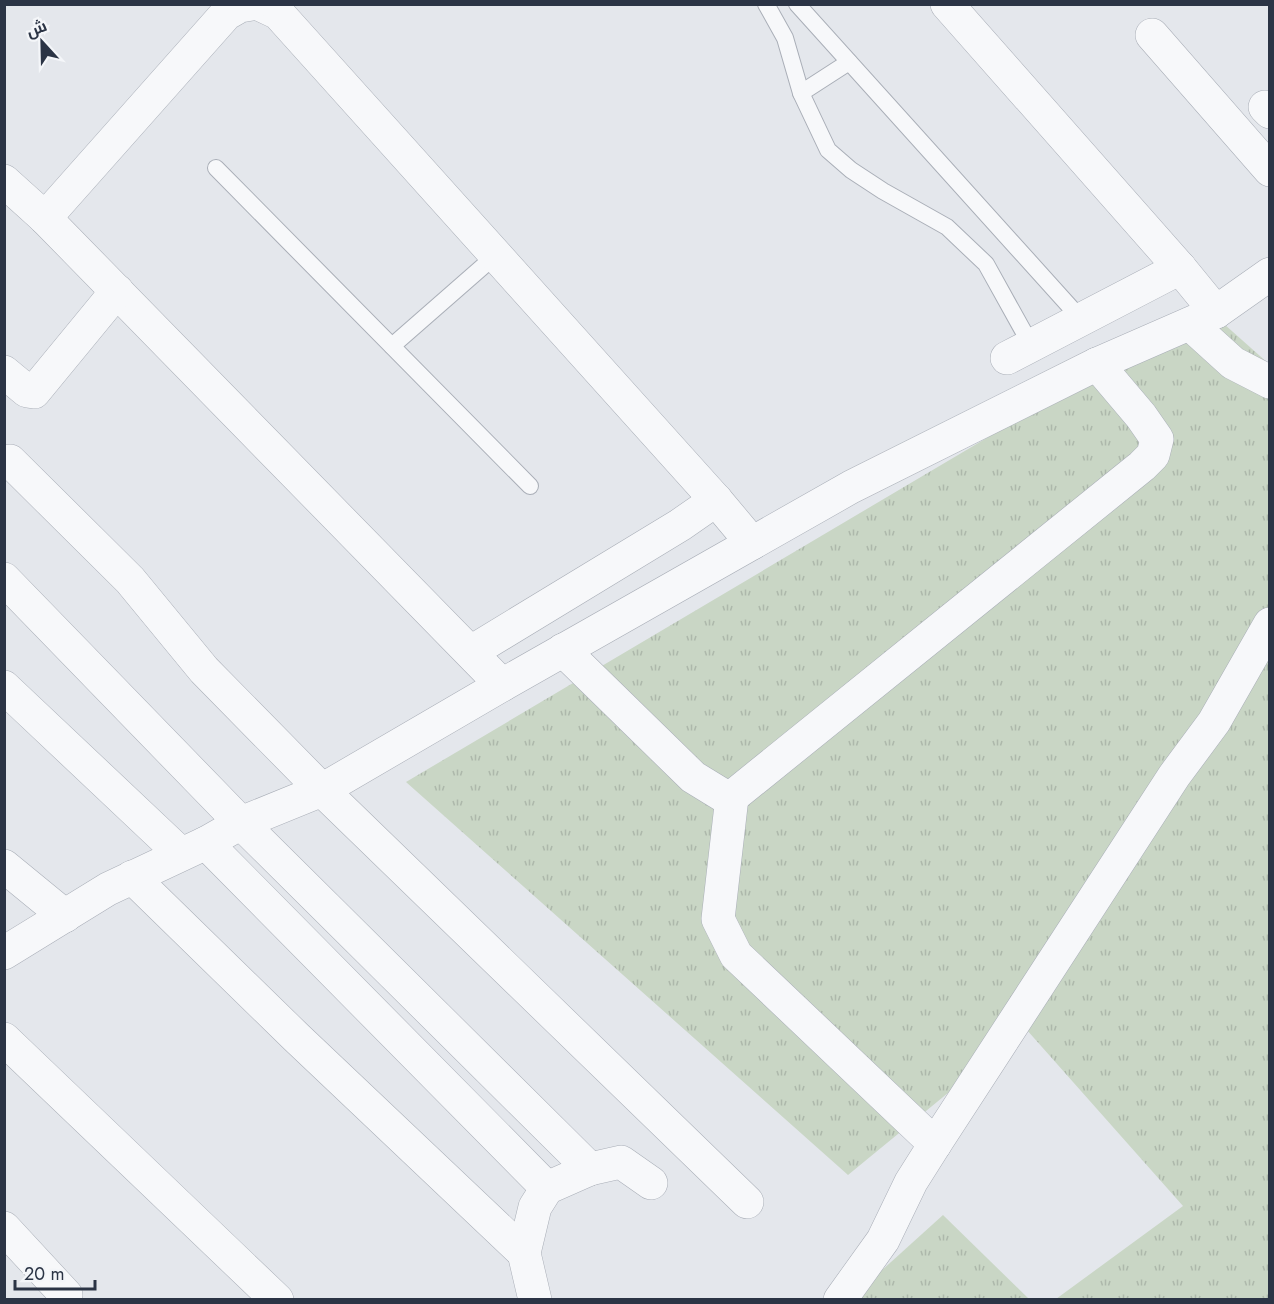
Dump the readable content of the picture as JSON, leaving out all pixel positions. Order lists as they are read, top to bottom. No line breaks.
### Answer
{"scale_bar":"20 m","north":"top"}
